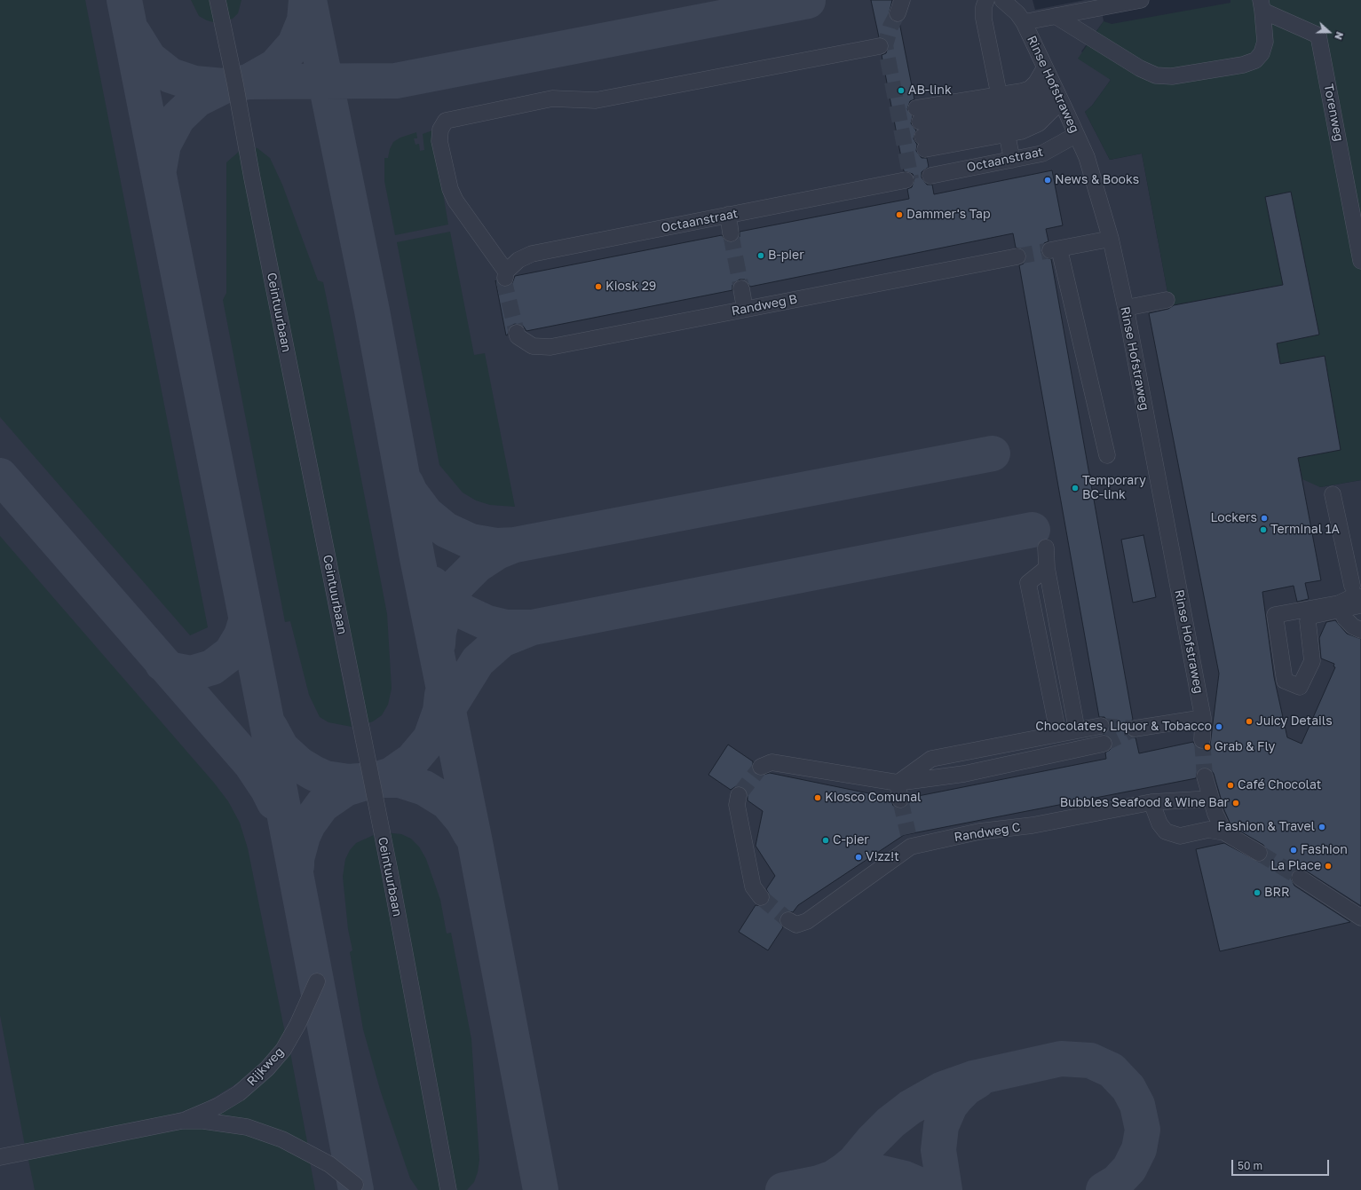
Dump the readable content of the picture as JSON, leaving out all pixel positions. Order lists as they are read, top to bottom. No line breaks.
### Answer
{"streets":{"street":["Rinse Hofstraweg","Torenweg","Octaanstraat","Randweg B","Ceintuurbaan","Randweg C","Rijkweg"]},"crossings":[["Rinse Hofstraweg","Octaanstraat"]],"places":["AB-link","News & Books","Dammer's Tap","B-pier","Kiosk 29","Temporary BC-link","Lockers","Terminal 1A","Juicy Details","Chocolates, Liquor & Tobacco","Grab & Fly","Café Chocolat","Kiosco Comunal","Bubbles Seafood & Wine Bar","Fashion & Travel","C-pier","Fashion","V!zz!t","La Place","BRR"],"scale_bar":"50 m","north":"right"}
